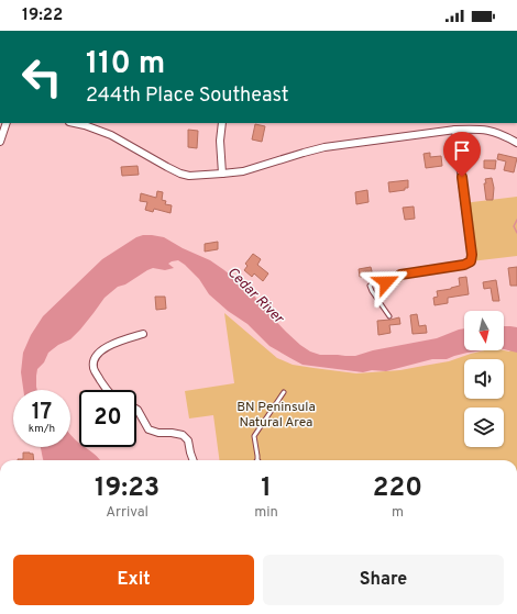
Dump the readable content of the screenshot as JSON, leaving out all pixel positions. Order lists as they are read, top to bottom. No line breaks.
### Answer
{"water":["Cedar River"],"parks":["BN Peninsula Natural Area"],"north":"bottom","page":{"status":"19:22","turn":["110 m","244th Place Southeast"],"speed":"17 km/h","limit":"20","eta":["19:23","Arrival","1","min","220","m"],"buttons":["Exit","Share"]}}
